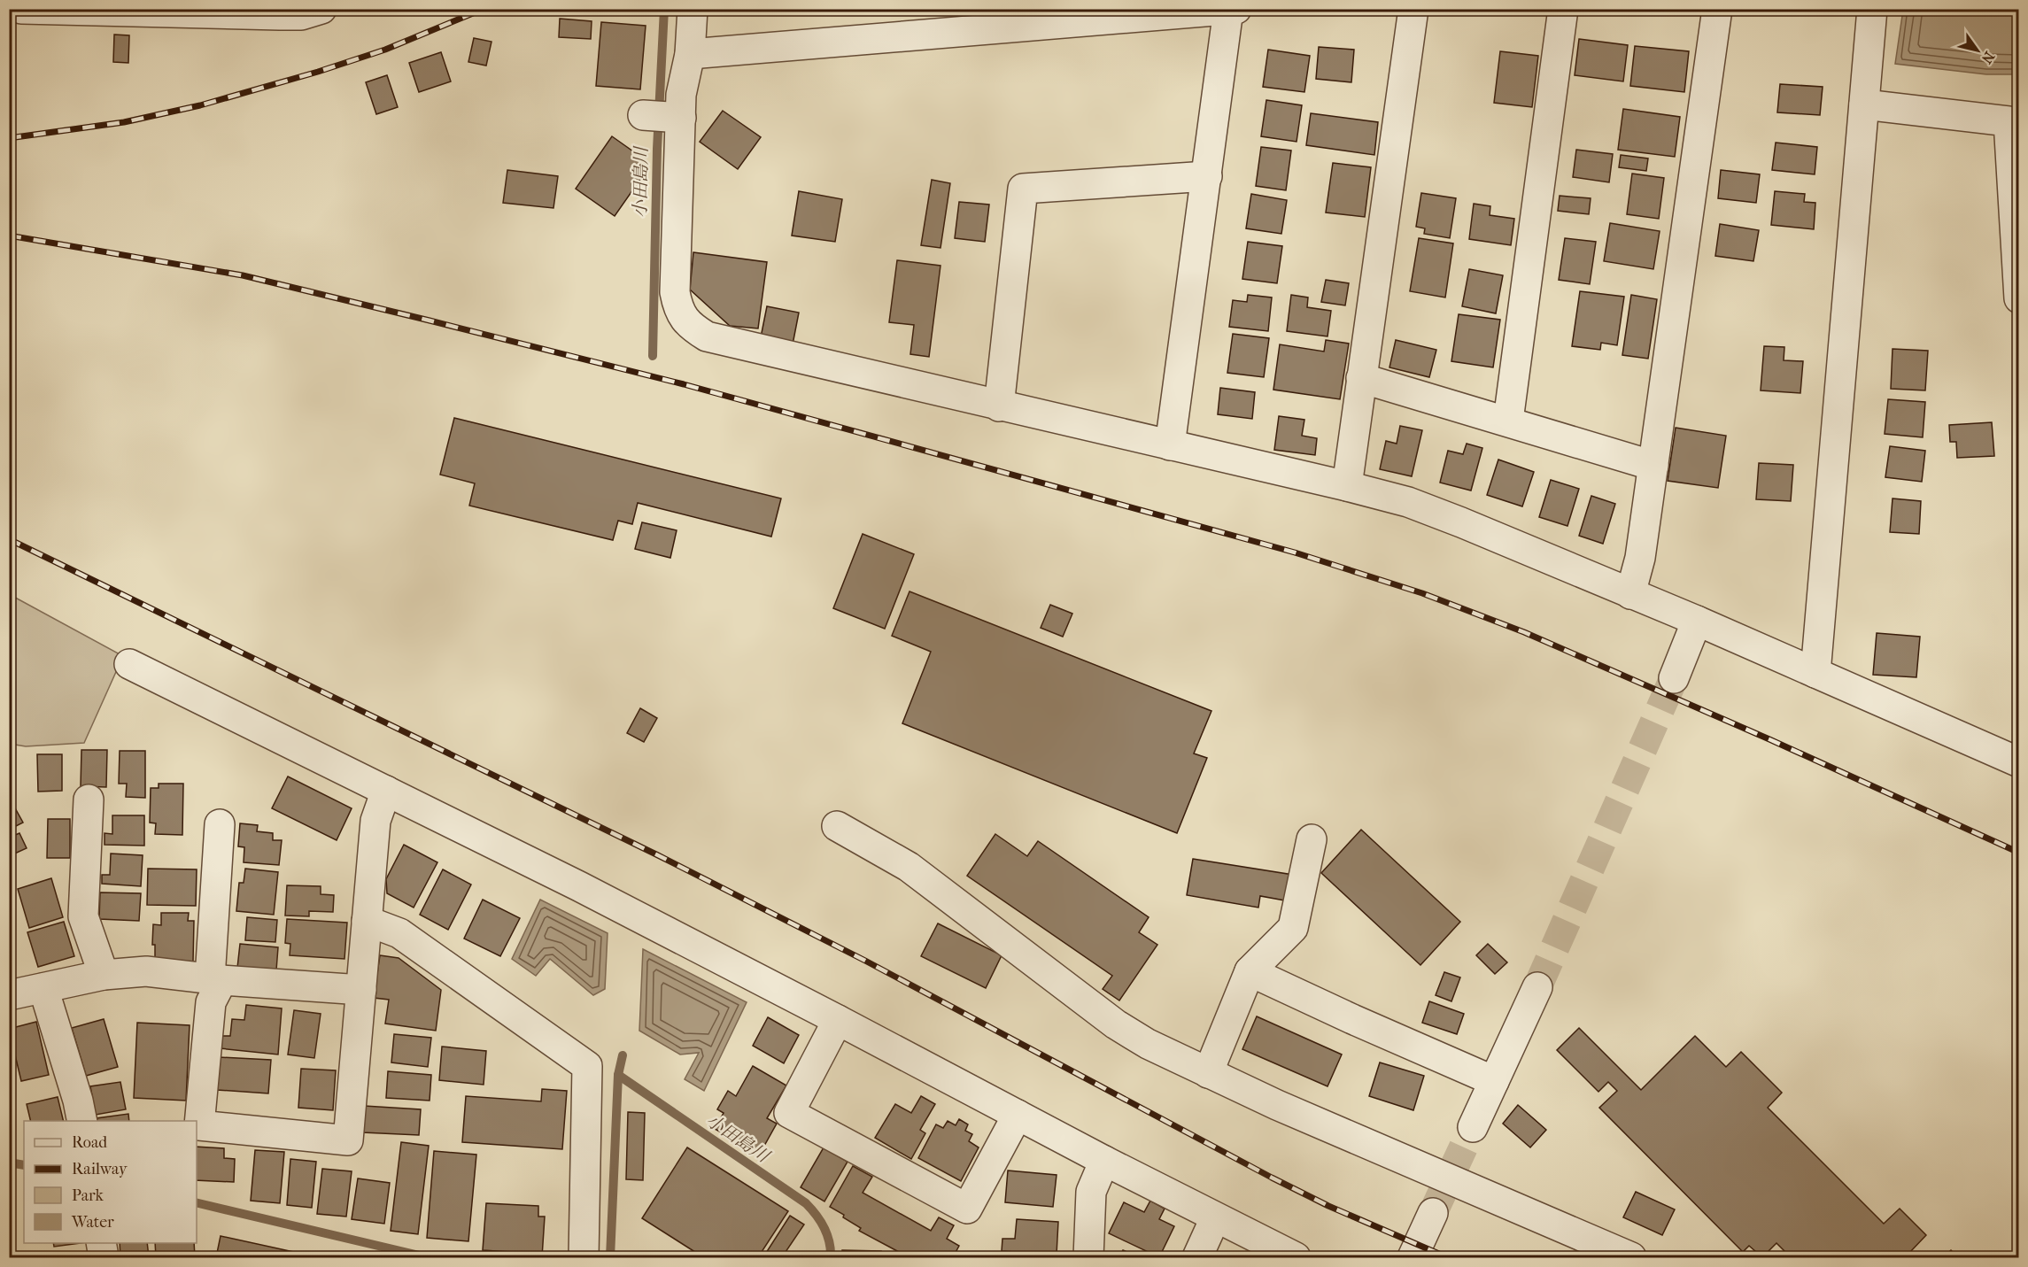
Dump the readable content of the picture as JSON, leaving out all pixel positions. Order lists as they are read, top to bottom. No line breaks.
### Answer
{"water":["小田島川"],"legend":["Road","Railway","Park","Water"],"north":"bottom right"}
